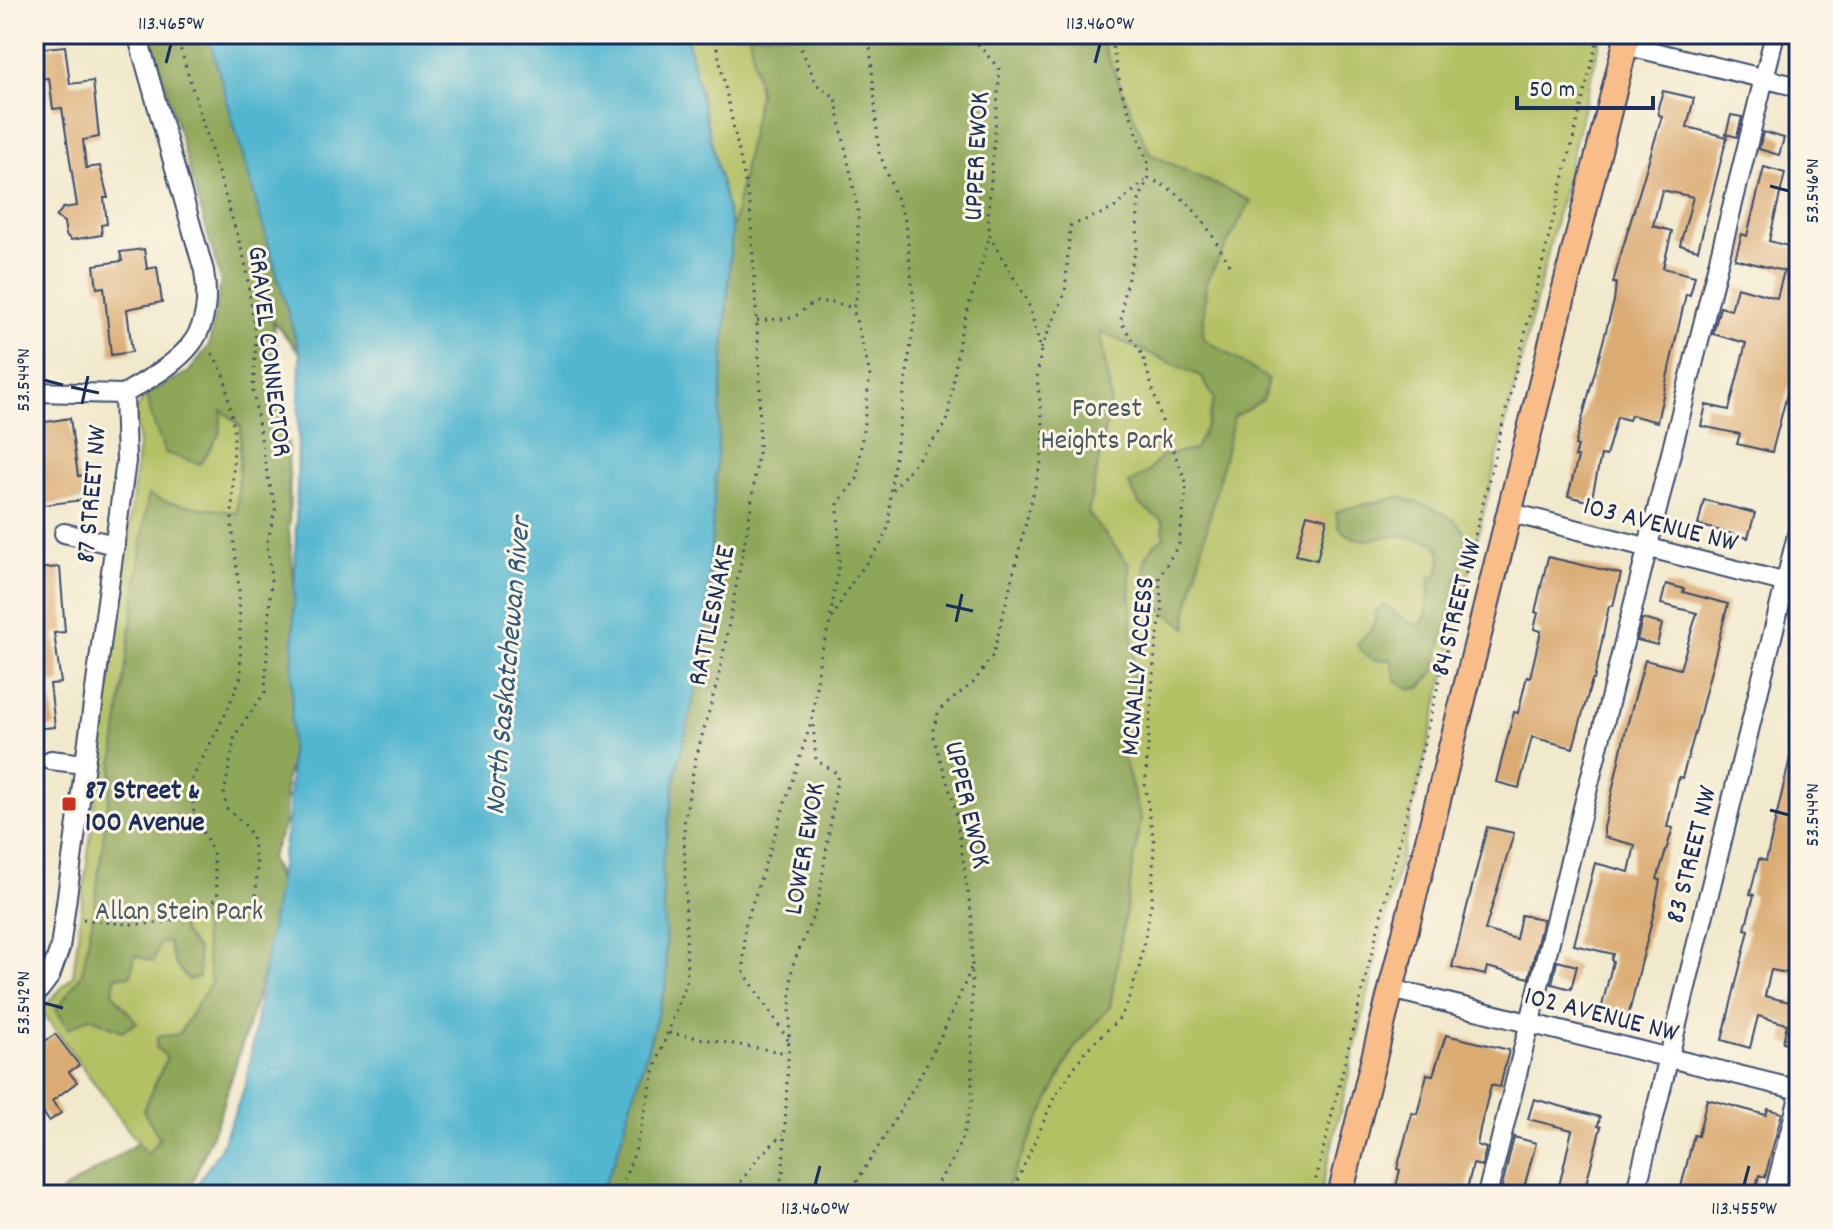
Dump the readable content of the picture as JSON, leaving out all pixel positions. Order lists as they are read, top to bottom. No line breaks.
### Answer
{"streets":{"main road":["84 STREET NW"],"street":["87 STREET NW","103 AVENUE NW","83 STREET NW","102 AVENUE NW"],"path":["UPPER EWOK","GRAVEL CONNECTOR","RATTLESNAKE","MCNALLY ACCESS","LOWER EWOK"]},"crossings":[["103 AVENUE NW","84 STREET NW"],["103 AVENUE NW","83 STREET NW"],["84 STREET NW","102 AVENUE NW"],["83 STREET NW","102 AVENUE NW"]],"water":["North Saskatchewan River"],"parks":["Forest Heights Park","Allan Stein Park"],"places":{"transit":["87 Street & 100 Avenue"]},"scale_bar":"50 m","coordinates":["113.465°W","113.460°W","53.546°N","53.544°N","53.542°N","113.455°W"]}
